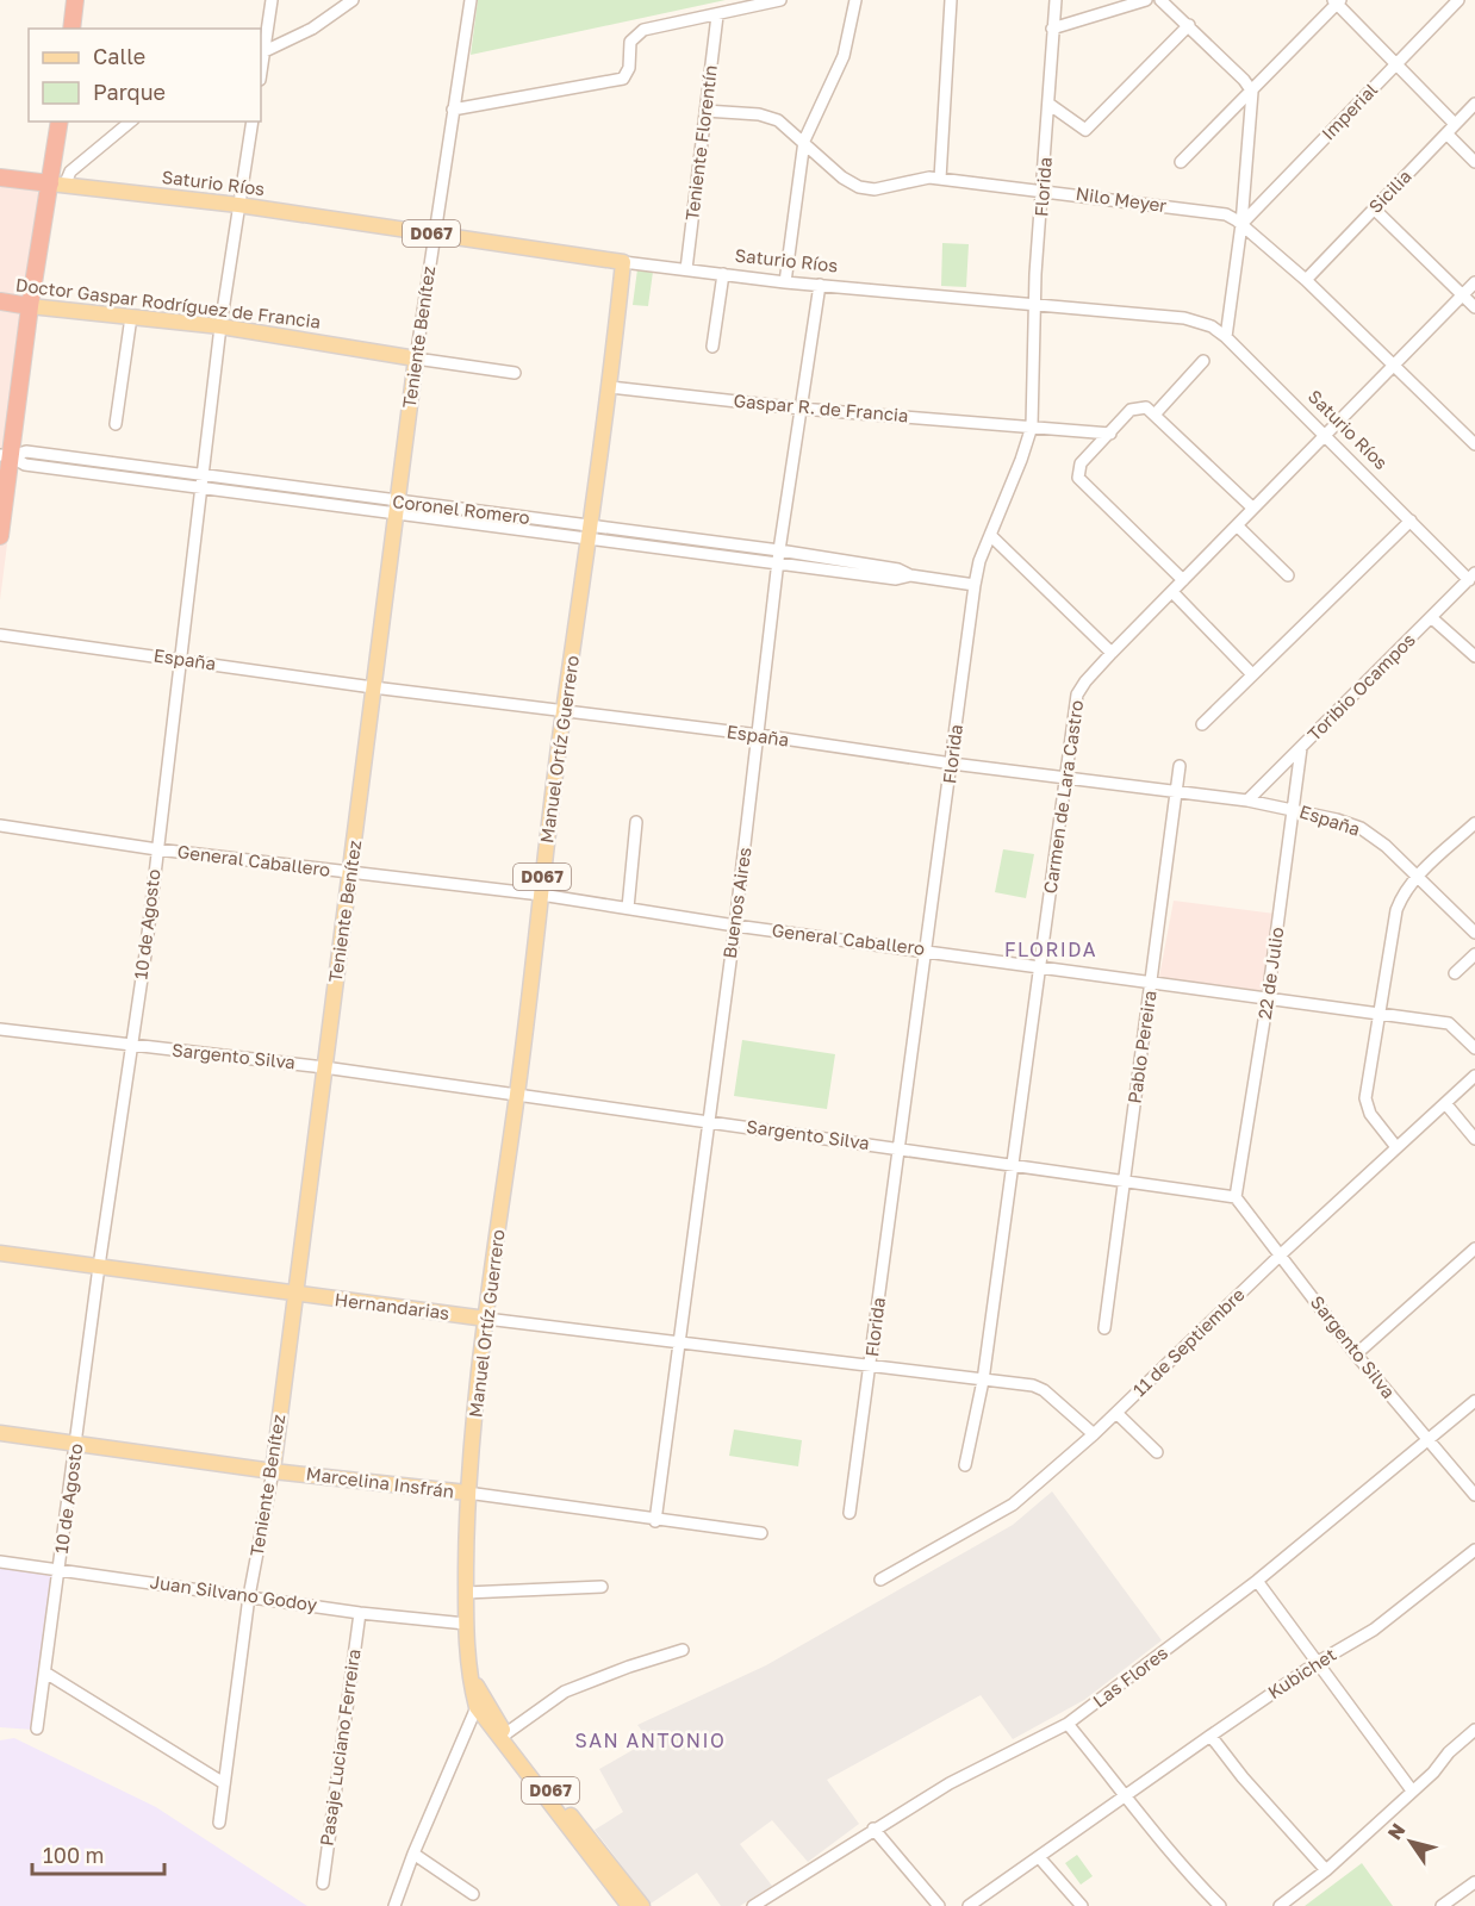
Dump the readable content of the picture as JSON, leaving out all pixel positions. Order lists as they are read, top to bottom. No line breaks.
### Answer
{"streets":{"highway":["Saturio Ríos","Doctor Gaspar Rodríguez de Francia"],"main road":["D067","Teniente Benítez","Manuel Ortíz Guerrero","Hernandarias","Marcelina Insfrán"],"street":["Imperial","Teniente Florentín","Florida","Sicilia","Nilo Meyer","Gaspar R. de Francia","Coronel Romero","España","Toribio Ocampos","Carmen de Lara Castro","General Caballero","Buenos Aires","10 de Agosto","22 de Julio","Pablo Pereira","Sargento Silva","11 de Septiembre","Juan Silvano Godoy","Kubichet","Las Flores","Pasaje Luciano Ferreira"]},"crossings":[["Imperial","Nilo Meyer"],["Teniente Florentín","Saturio Ríos"],["Teniente Florentín","Nilo Meyer"],["Saturio Ríos","Florida"],["Saturio Ríos","Teniente Benítez"],["Saturio Ríos","Toribio Ocampos"],["Saturio Ríos","Manuel Ortíz Guerrero"],["Saturio Ríos","Carmen de Lara Castro"],["Saturio Ríos","Buenos Aires"],["Saturio Ríos","10 de Agosto"],["Florida","Nilo Meyer"],["Florida","Gaspar R. de Francia"],["Florida","Coronel Romero"],["Florida","España"],["Florida","General Caballero"],["Florida","Sargento Silva"],["Florida","Hernandarias"],["Sicilia","Nilo Meyer"],["Nilo Meyer","Carmen de Lara Castro"],["D067","Manuel Ortíz Guerrero"],["D067","Marcelina Insfrán"],["D067","Juan Silvano Godoy"],["Doctor Gaspar Rodríguez de Francia","Teniente Benítez"],["Doctor Gaspar Rodríguez de Francia","10 de Agosto"],["Teniente Benítez","Coronel Romero"],["Teniente Benítez","España"],["Teniente Benítez","General Caballero"],["Teniente Benítez","Sargento Silva"],["Teniente Benítez","Hernandarias"],["Teniente Benítez","Marcelina Insfrán"],["Teniente Benítez","Juan Silvano Godoy"],["Gaspar R. de Francia","Manuel Ortíz Guerrero"],["Gaspar R. de Francia","Buenos Aires"],["Coronel Romero","Manuel Ortíz Guerrero"],["Coronel Romero","Buenos Aires"],["Coronel Romero","10 de Agosto"],["España","Toribio Ocampos"],["España","Manuel Ortíz Guerrero"],["España","Carmen de Lara Castro"],["España","Buenos Aires"],["España","10 de Agosto"],["España","22 de Julio"],["España","Pablo Pereira"],["Toribio Ocampos","22 de Julio"],["Manuel Ortíz Guerrero","General Caballero"],["Manuel Ortíz Guerrero","Sargento Silva"],["Manuel Ortíz Guerrero","Hernandarias"],["Manuel Ortíz Guerrero","Marcelina Insfrán"],["Carmen de Lara Castro","General Caballero"],["Carmen de Lara Castro","Sargento Silva"],["Carmen de Lara Castro","Hernandarias"],["General Caballero","Buenos Aires"],["General Caballero","10 de Agosto"],["General Caballero","22 de Julio"],["General Caballero","Pablo Pereira"],["Buenos Aires","Sargento Silva"],["Buenos Aires","Hernandarias"],["Buenos Aires","Marcelina Insfrán"],["10 de Agosto","Sargento Silva"],["10 de Agosto","Hernandarias"],["10 de Agosto","Marcelina Insfrán"],["10 de Agosto","Juan Silvano Godoy"],["22 de Julio","Sargento Silva"],["Pablo Pereira","Sargento Silva"],["Sargento Silva","11 de Septiembre"],["Sargento Silva","Las Flores"],["Hernandarias","11 de Septiembre"],["Juan Silvano Godoy","Pasaje Luciano Ferreira"]],"districts":["FLORIDA","SAN ANTONIO"],"legend":["Calle","Parque"],"scale_bar":"100 m","north":"top left"}
